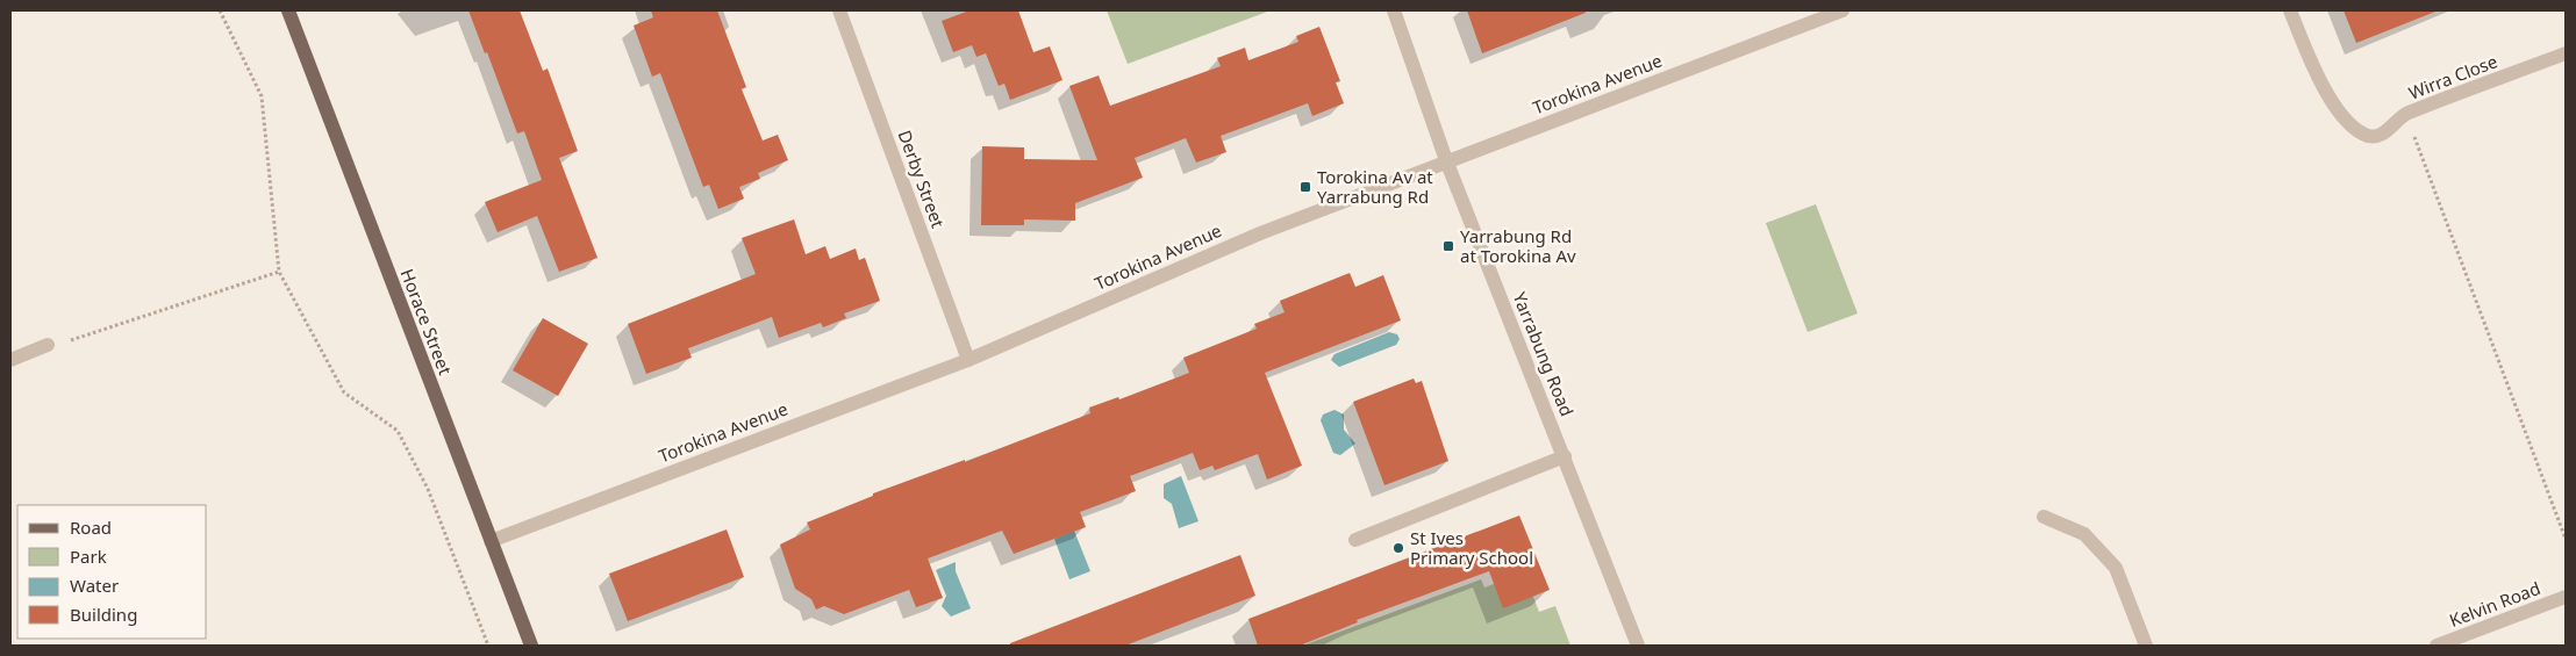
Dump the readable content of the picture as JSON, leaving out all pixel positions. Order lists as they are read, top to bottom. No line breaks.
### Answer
{"streets":{"main road":["Horace Street"],"street":["Wirra Close","Torokina Avenue","Derby Street","Yarrabung Road","Kelvin Road"]},"crossings":[["Torokina Avenue","Derby Street"],["Torokina Avenue","Horace Street"],["Torokina Avenue","Yarrabung Road"]],"places":{"transit":["Torokina Av at Yarrabung Rd","Yarrabung Rd at Torokina Av"],"other":["St Ives Primary School"]},"legend":["Road","Park","Water","Building"]}
